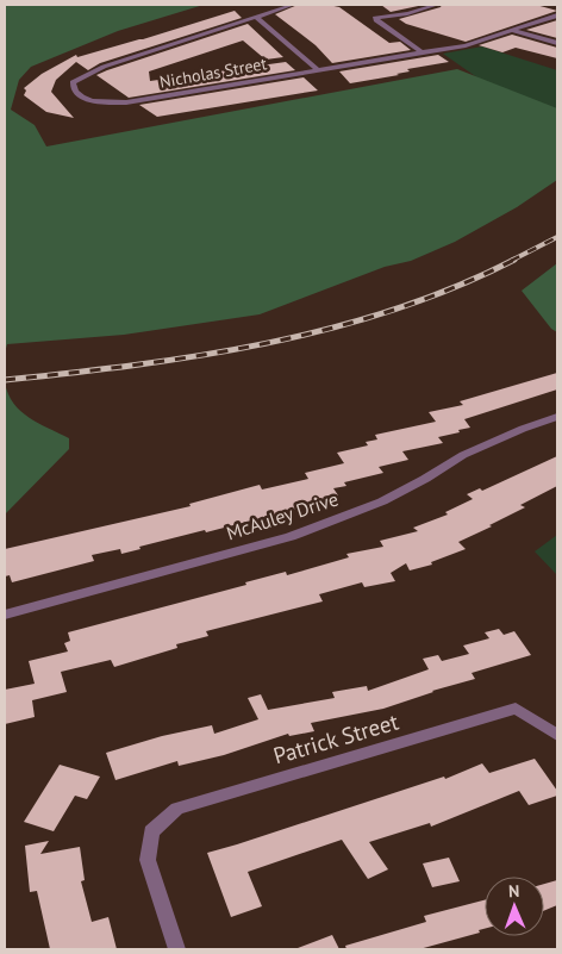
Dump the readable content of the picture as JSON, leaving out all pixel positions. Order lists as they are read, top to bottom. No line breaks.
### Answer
{"streets":{"street":["Nicholas Street","McAuley Drive","Patrick Street"]},"north":"top"}
